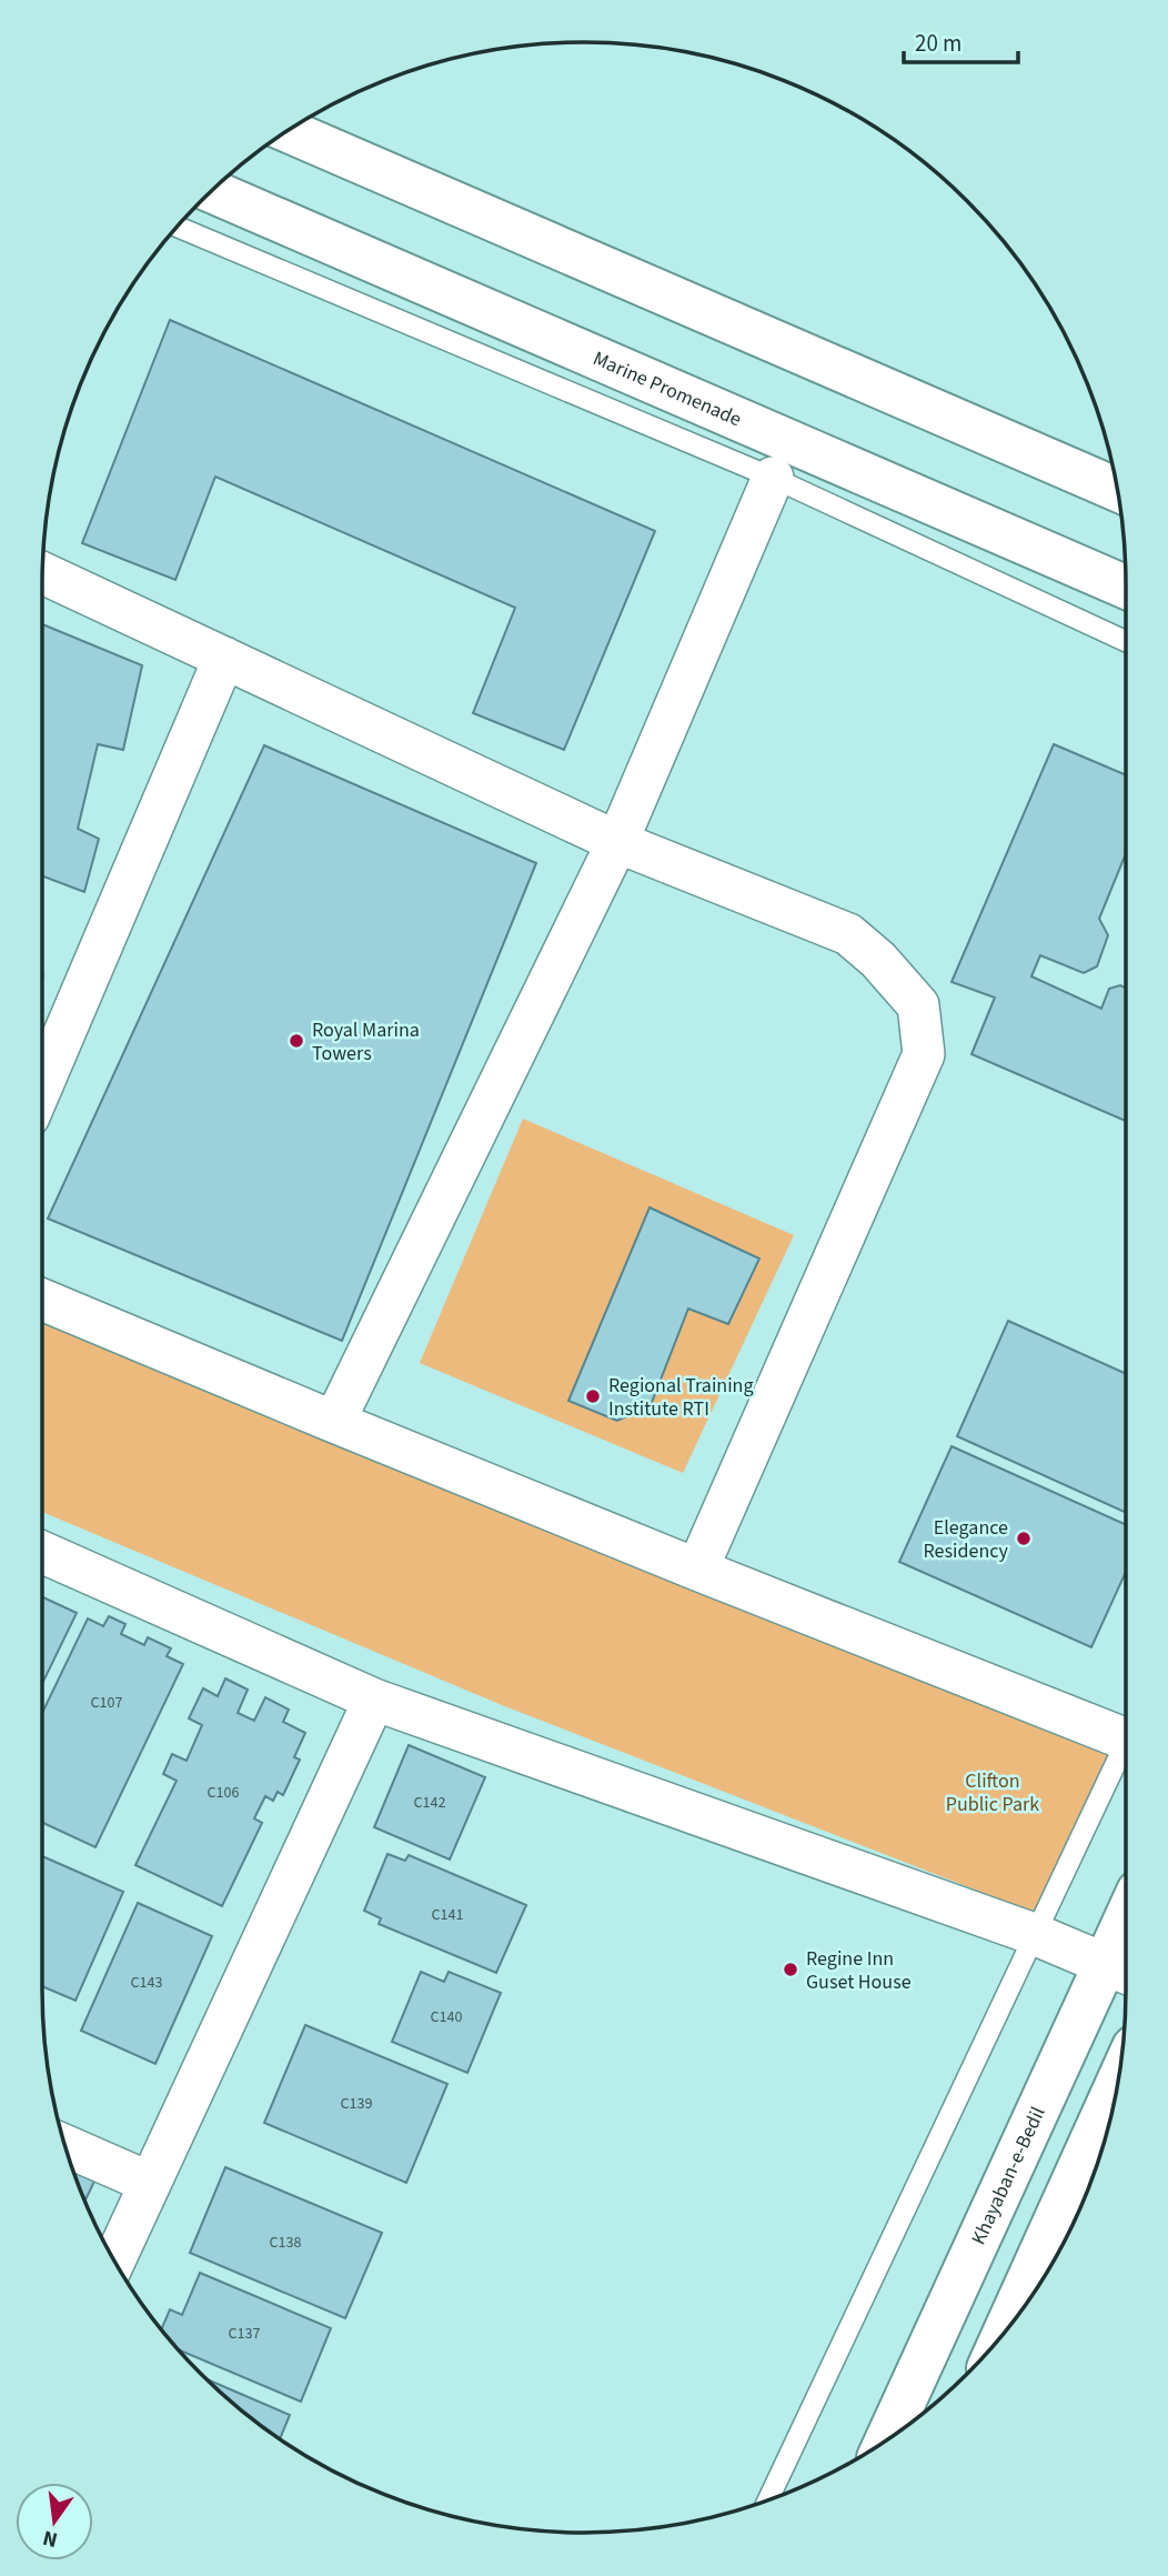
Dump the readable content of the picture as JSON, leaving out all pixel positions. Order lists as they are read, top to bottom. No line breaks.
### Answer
{"streets":{"main road":["Marine Promenade","Khayaban-e-Bedil"]},"parks":["Clifton Public Park"],"places":["Royal Marina Towers","Regional Training Institute RTI","Elegance Residency","Regine Inn Guset House"],"house_numbers":["C107","C106","C142","C141","C143","C140","C139","C138","C137"],"scale_bar":"20 m","north":"bottom"}
